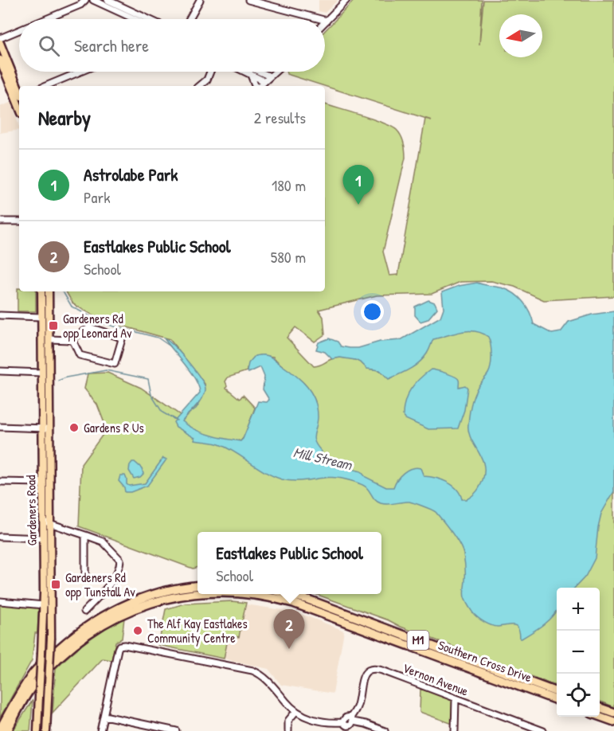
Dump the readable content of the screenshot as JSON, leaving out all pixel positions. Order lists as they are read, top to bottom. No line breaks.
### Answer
{"streets":{"highway":["M1","Southern Cross Drive"],"main road":["Gardeners Road"],"street":["Vernon Avenue"]},"water":["Mill Stream"],"places":{"transit":["Gardeners Rd opp Leonard Av","Gardeners Rd opp Tunstall Av"],"other":["Gardens R Us","The Alf Kay Eastlakes Community Centre"]},"north":"left","page":{"search":"Search here","heading":["Nearby","2 results"],"list":[{"mark":"1","name":"Astrolabe Park","note":"Park","value":"180 m"},{"mark":"2","name":"Eastlakes Public School","note":"School","value":"580 m"}],"pins":["1","2"],"popup":["Eastlakes Public School","School"],"map_buttons":["+","−"]}}
